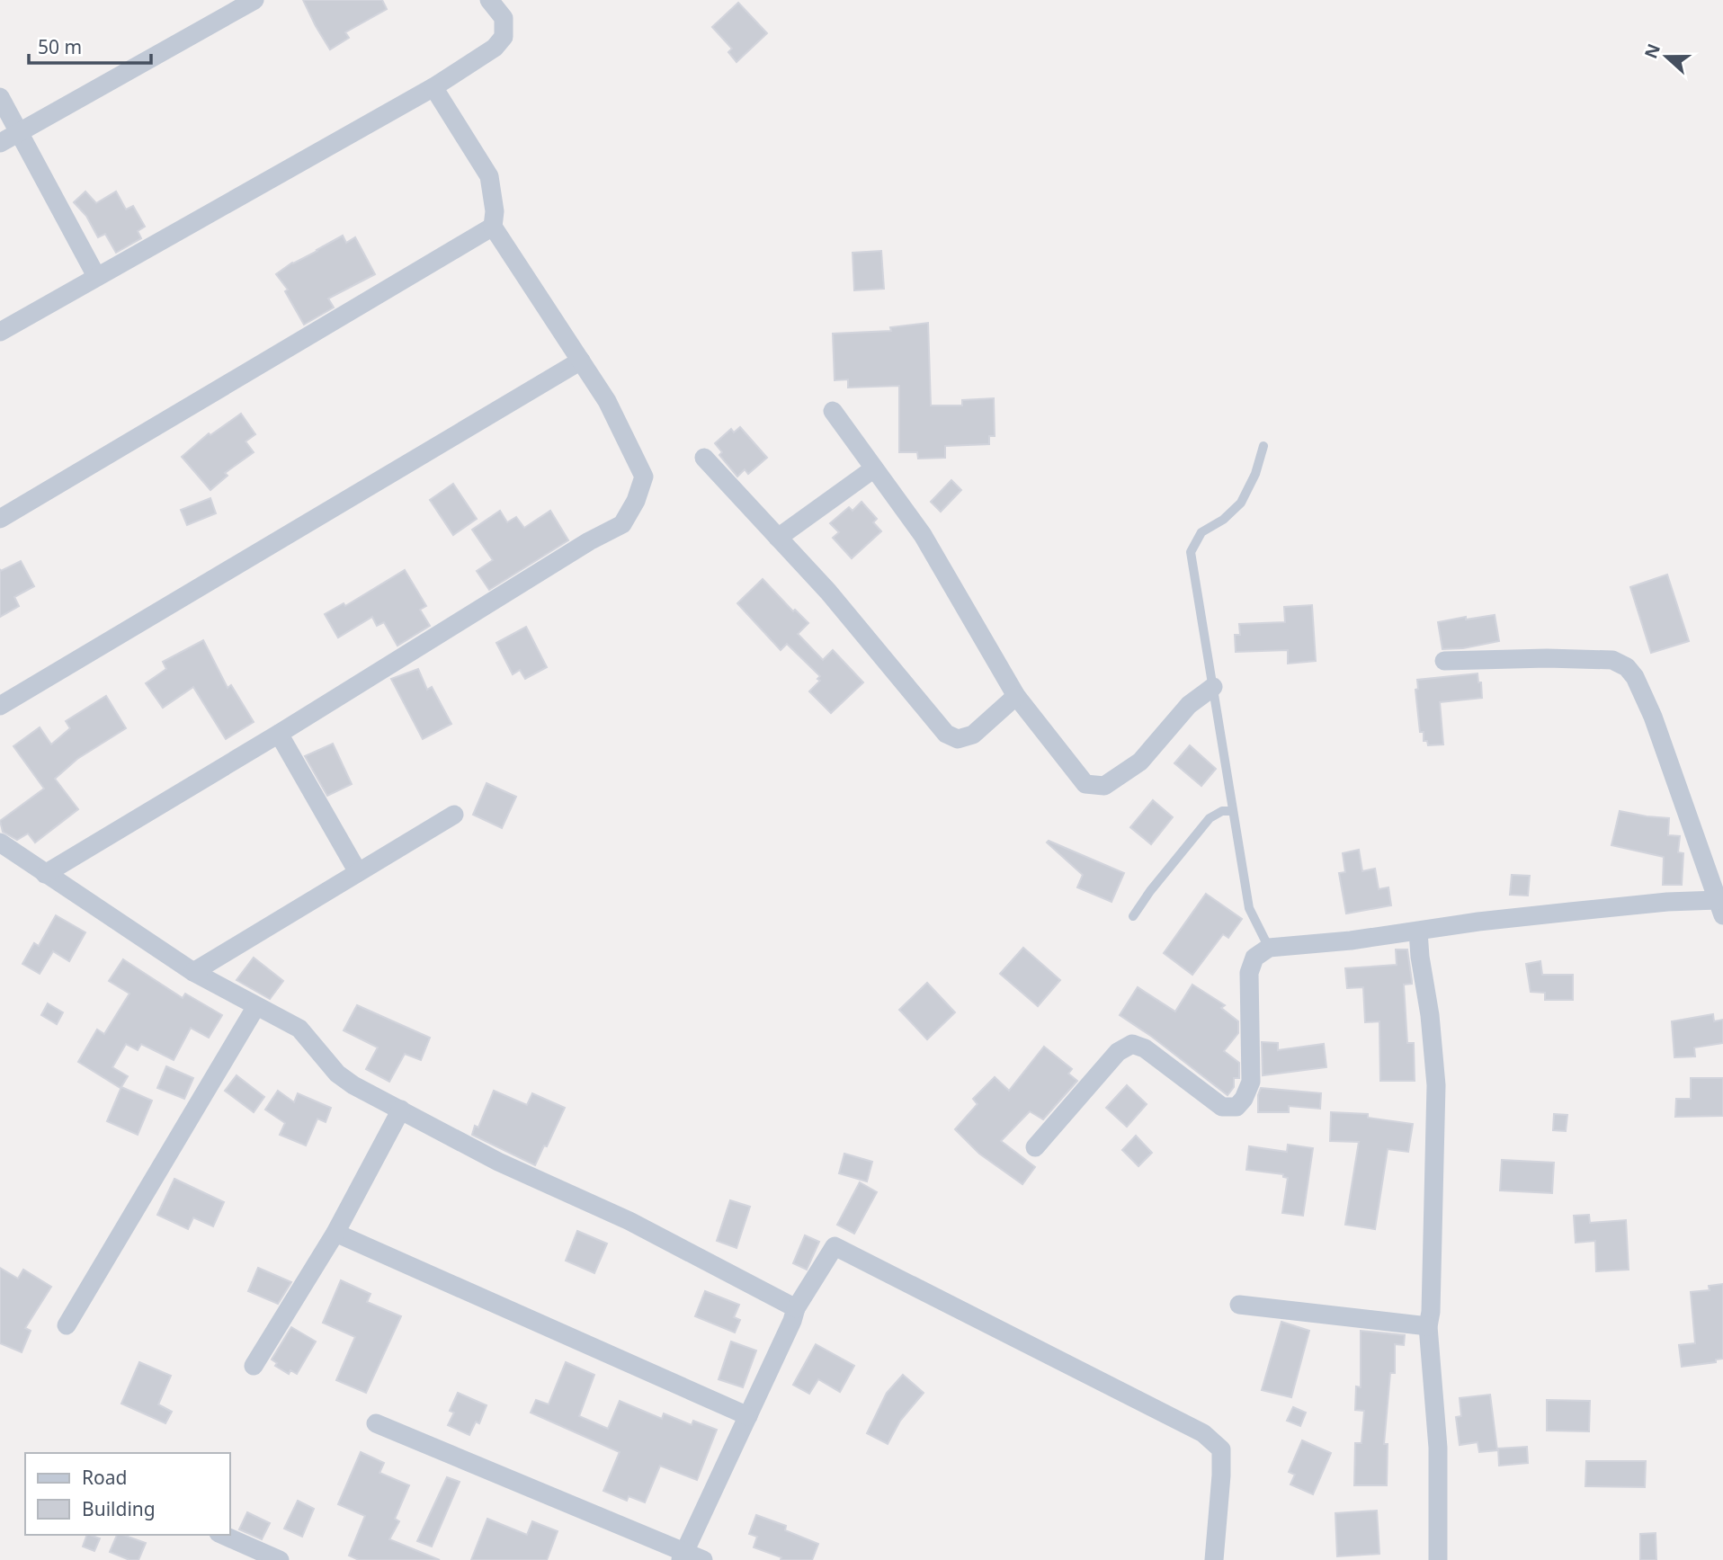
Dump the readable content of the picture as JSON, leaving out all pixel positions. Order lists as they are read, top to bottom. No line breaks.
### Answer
{"legend":["Road","Building"],"scale_bar":"50 m","north":"left"}
